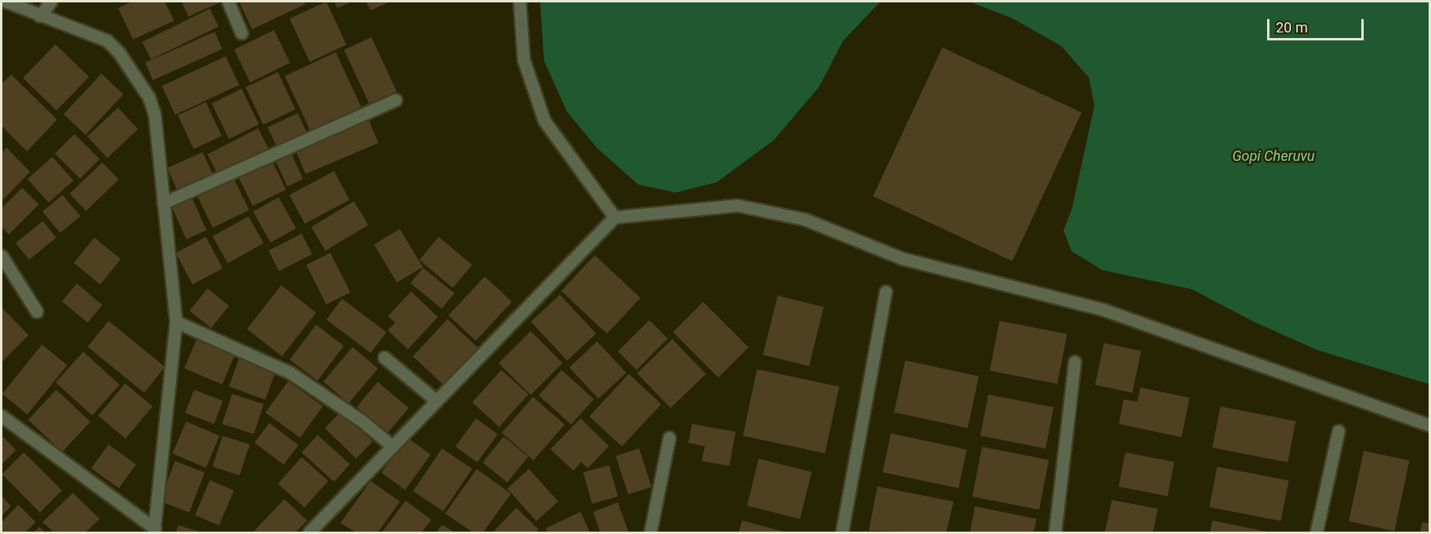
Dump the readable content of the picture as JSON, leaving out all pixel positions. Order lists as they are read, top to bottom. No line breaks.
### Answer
{"water":["Gopi Cheruvu"],"scale_bar":"20 m"}
